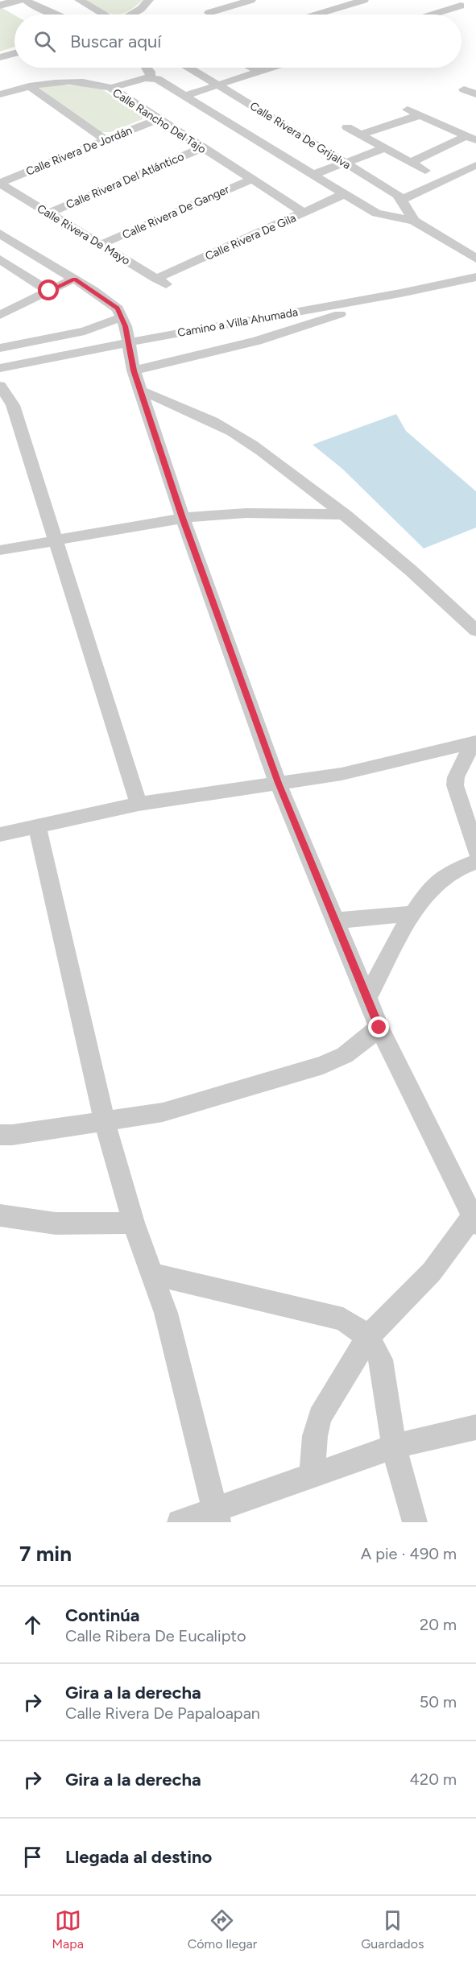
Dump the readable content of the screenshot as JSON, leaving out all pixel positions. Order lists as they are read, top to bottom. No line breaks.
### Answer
{"streets":{"street":["Calle Rancho Del Tajo","Calle Rivera De Grijalva","Calle Rivera De Jordán","Calle Rivera Del Atlántico","Calle Rivera De Ganger","Calle Rivera De Mayo","Calle Rivera De Gila","Camino a Villa Ahumada"]},"crossings":[["Calle Rancho Del Tajo","Calle Rivera De Jordán"],["Calle Rancho Del Tajo","Calle Rivera Del Atlántico"],["Calle Rancho Del Tajo","Calle Rivera De Ganger"],["Calle Rancho Del Tajo","Calle Rivera De Gila"],["Calle Rivera De Jordán","Calle Rivera De Mayo"],["Calle Rivera Del Atlántico","Calle Rivera De Mayo"],["Calle Rivera De Ganger","Calle Rivera De Mayo"],["Calle Rivera De Mayo","Calle Rivera De Gila"]],"page":{"search":"Buscar aquí","heading":["7 min","A pie · 490 m"],"list":[["Continúa","Calle Ribera De Eucalipto","20 m"],["Gira a la derecha","Calle Rivera De Papaloapan","50 m"],["Gira a la derecha","420 m"],"Llegada al destino"],"nav":["Mapa","Cómo llegar","Guardados"]}}
